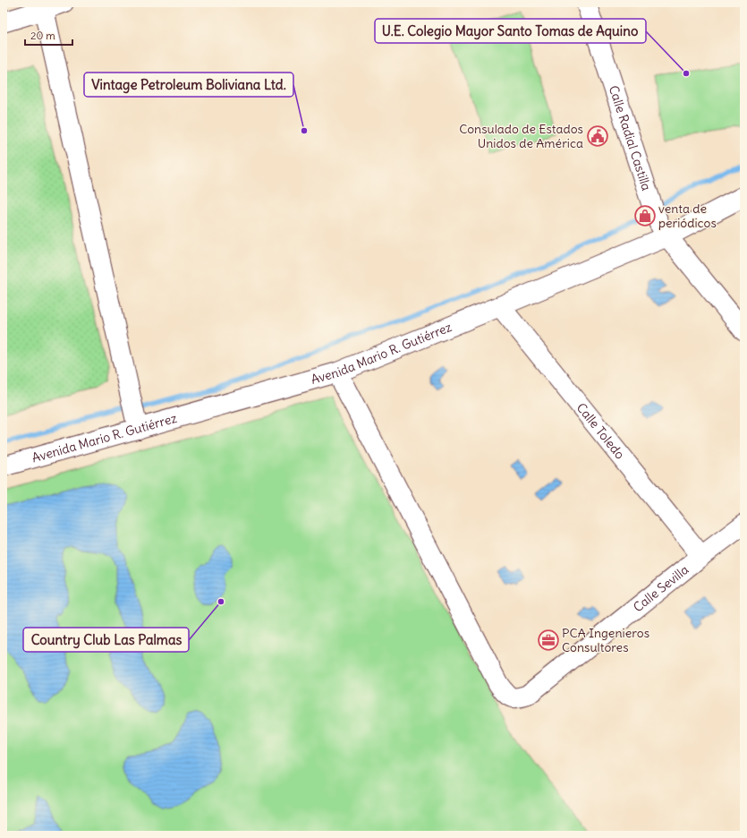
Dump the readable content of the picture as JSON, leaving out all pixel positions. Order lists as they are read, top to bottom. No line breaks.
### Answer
{"streets":{"street":["Calle Radial Castilla","Avenida Mario R. Gutiérrez","Calle Toledo","Calle Sevilla"]},"crossings":[["Calle Radial Castilla","Avenida Mario R. Gutiérrez"],["Avenida Mario R. Gutiérrez","Calle Toledo"],["Avenida Mario R. Gutiérrez","Calle Sevilla"],["Calle Toledo","Calle Sevilla"]],"places":{"other":["U.E. Colegio Mayor Santo Tomas de Aquino","Vintage Petroleum Boliviana Ltd.","Country Club Las Palmas"],"public building":["Consulado de Estados Unidos de América"],"shop":["venta de periódicos"],"office":["PCA Ingenieros Consultores"]},"scale_bar":"20 m"}
